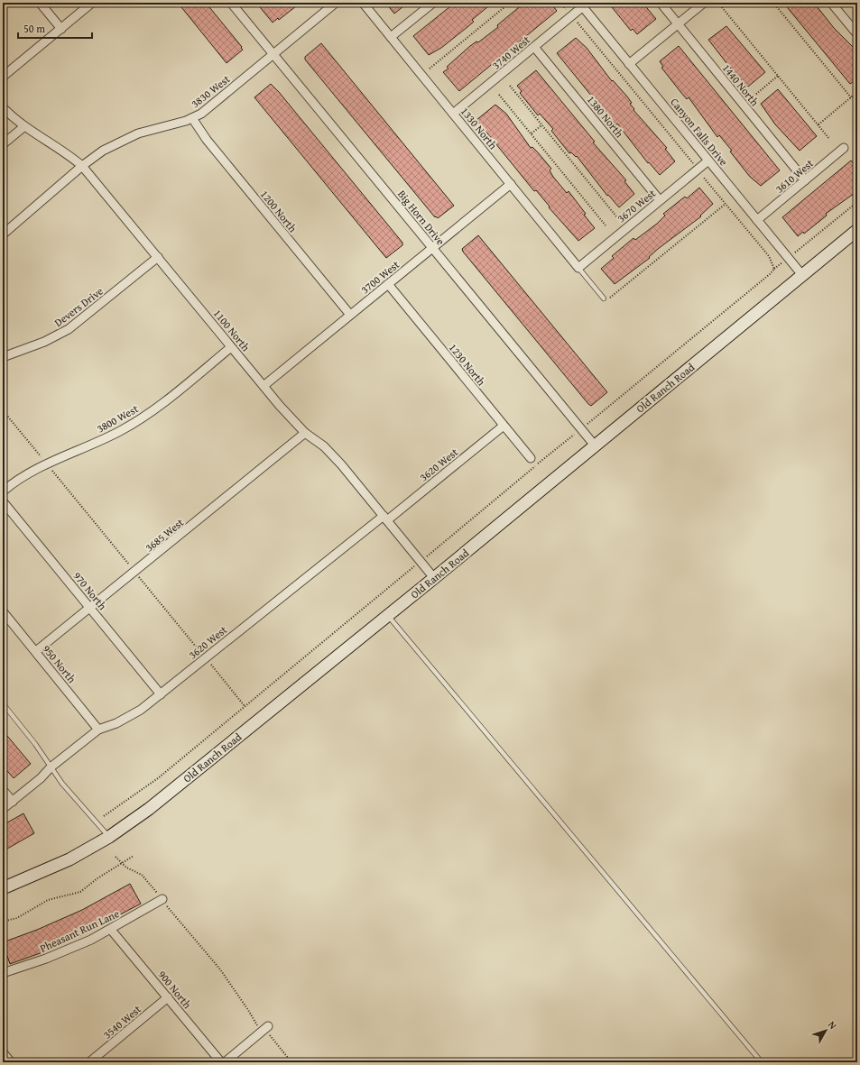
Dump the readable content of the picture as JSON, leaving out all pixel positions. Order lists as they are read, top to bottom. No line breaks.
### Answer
{"streets":{"street":["3740 West","1440 North","3830 West","1380 North","1330 North","Canyon Falls Drive","3610 West","3670 West","1200 North","Big Horn Drive","3700 West","Devers Drive","1100 North","1230 North","Old Ranch Road","3800 West","3620 West","3685 West","970 North","950 North","Pheasant Run Lane","900 North","3540 West"]},"crossings":[["3740 West","1380 North"],["3740 West","1330 North"],["3740 West","Canyon Falls Drive"],["1440 North","3610 West"],["3830 West","1200 North"],["3830 West","Big Horn Drive"],["3830 West","1100 North"],["1380 North","3670 West"],["1330 North","3670 West"],["1330 North","3700 West"],["Canyon Falls Drive","3610 West"],["Canyon Falls Drive","3670 West"],["Canyon Falls Drive","Old Ranch Road"],["1200 North","3700 West"],["Big Horn Drive","3700 West"],["Big Horn Drive","Old Ranch Road"],["3700 West","1100 North"],["3700 West","1230 North"],["Devers Drive","1100 North"],["1100 North","Old Ranch Road"],["1100 North","3800 West"],["1100 North","3620 West"],["1100 North","3685 West"],["1230 North","3620 West"],["3620 West","970 North"],["3620 West","950 North"],["3685 West","970 North"],["3685 West","950 North"],["Pheasant Run Lane","900 North"],["900 North","3540 West"]],"scale_bar":"50 m","north":"top right"}
